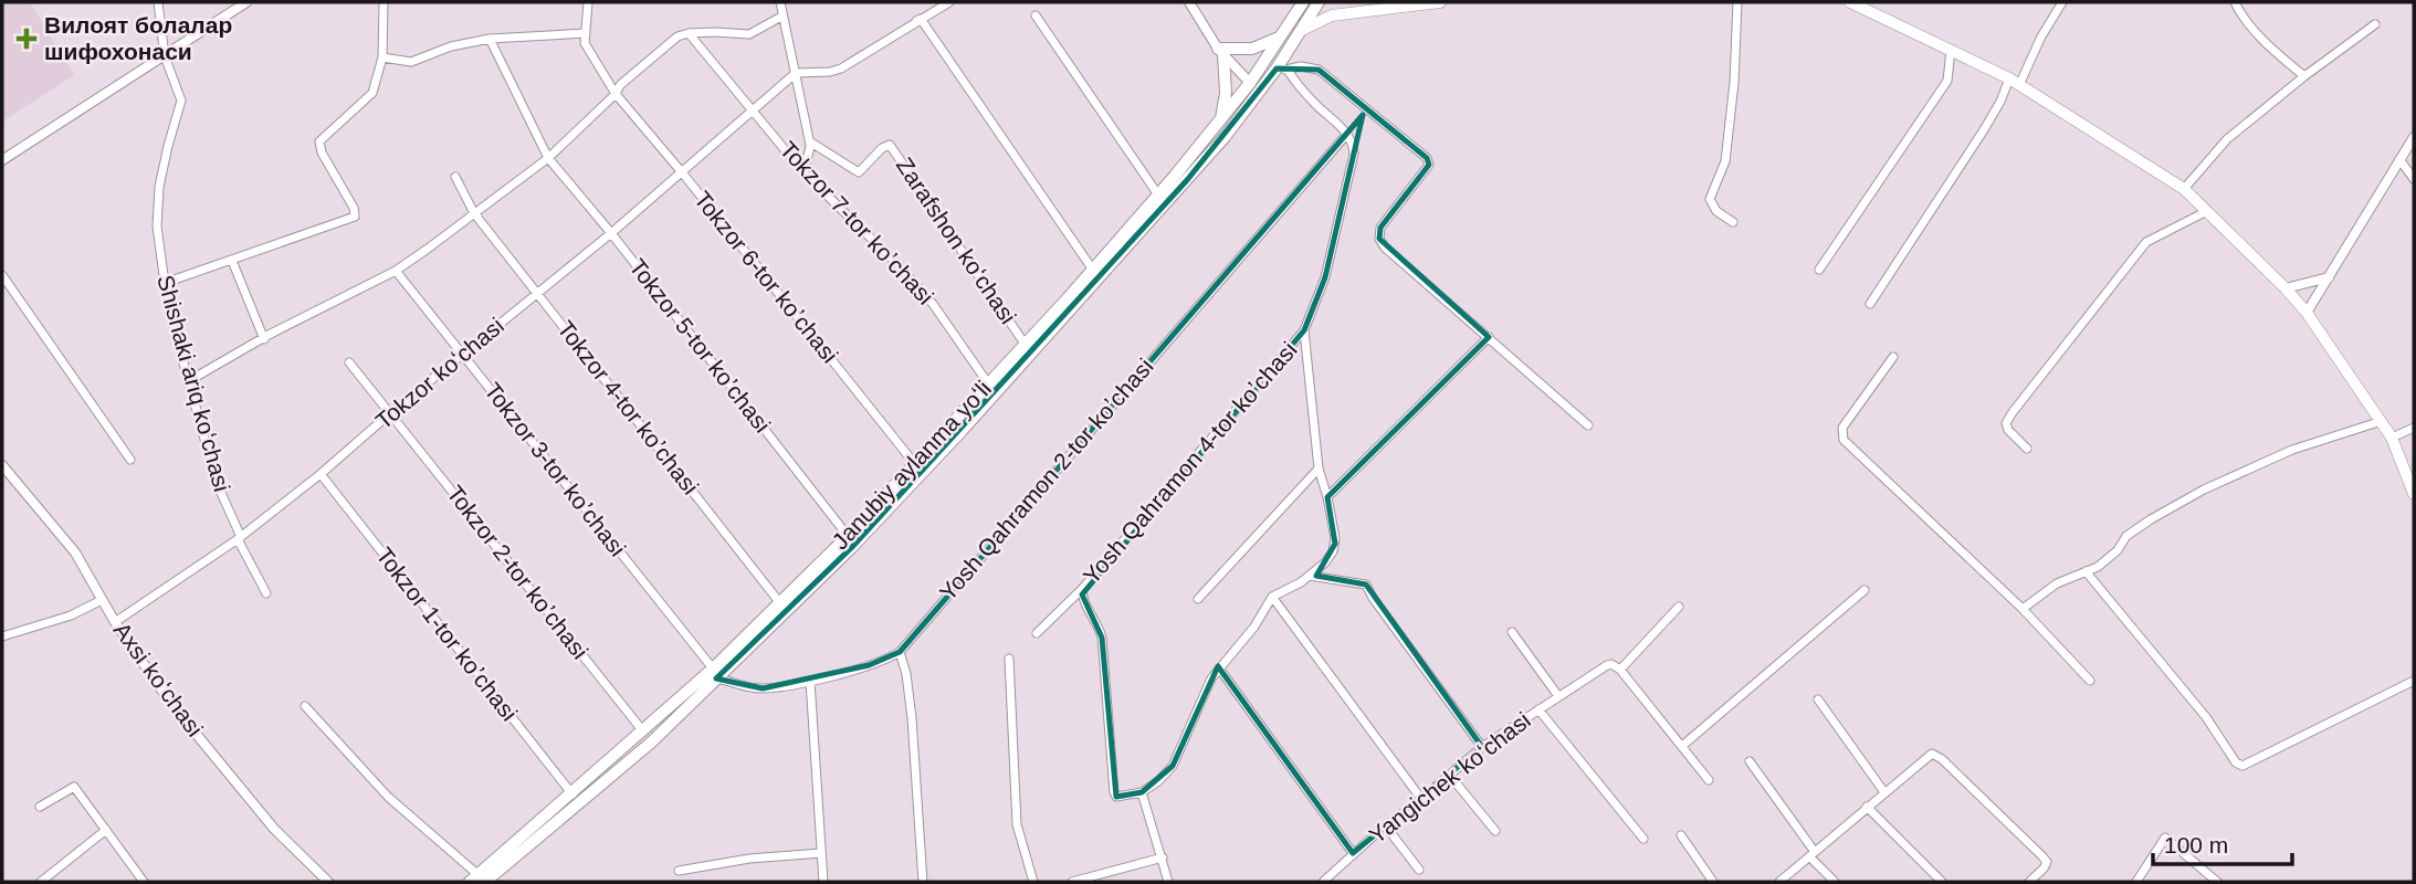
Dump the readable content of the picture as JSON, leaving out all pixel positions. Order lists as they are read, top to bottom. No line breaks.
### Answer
{"streets":{"highway":["Janubiy aylanma yoʻli"],"street":["Tokzor 7-tor koʼchasi","Zarafshon koʻchasi","Tokzor 6-tor koʼchasi","Tokzor 5-tor koʼchasi","Tokzor koʻchasi","Shishaki ariq koʻchasi","Tokzor 4-tor koʼchasi","Yosh Qahramon 4-tor koʼchasi","Tokzor 3-tor koʼchasi","Yosh Qahramon 2-tor koʼchasi","Tokzor 2-tor koʼchasi","Tokzor 1-tor koʼchasi","Axsi koʻchasi","Yangichek koʻchasi"]},"crossings":[["Tokzor 7-tor koʼchasi","Tokzor koʻchasi"],["Tokzor 7-tor koʼchasi","Janubiy aylanma yoʻli"],["Zarafshon koʻchasi","Janubiy aylanma yoʻli"],["Tokzor 6-tor koʼchasi","Tokzor koʻchasi"],["Tokzor 6-tor koʼchasi","Janubiy aylanma yoʻli"],["Tokzor 5-tor koʼchasi","Tokzor koʻchasi"],["Tokzor 5-tor koʼchasi","Janubiy aylanma yoʻli"],["Tokzor koʻchasi","Shishaki ariq koʻchasi"],["Tokzor koʻchasi","Tokzor 4-tor koʼchasi"],["Tokzor koʻchasi","Tokzor 3-tor koʼchasi"],["Tokzor koʻchasi","Tokzor 2-tor koʼchasi"],["Tokzor koʻchasi","Tokzor 1-tor koʼchasi"],["Tokzor koʻchasi","Axsi koʻchasi"],["Tokzor 4-tor koʼchasi","Janubiy aylanma yoʻli"],["Janubiy aylanma yoʻli","Tokzor 3-tor koʼchasi"],["Janubiy aylanma yoʻli","Tokzor 2-tor koʼchasi"],["Janubiy aylanma yoʻli","Tokzor 1-tor koʼchasi"]],"places":{"health":["Вилоят болалар шифохонаси"]},"scale_bar":"100 m"}
